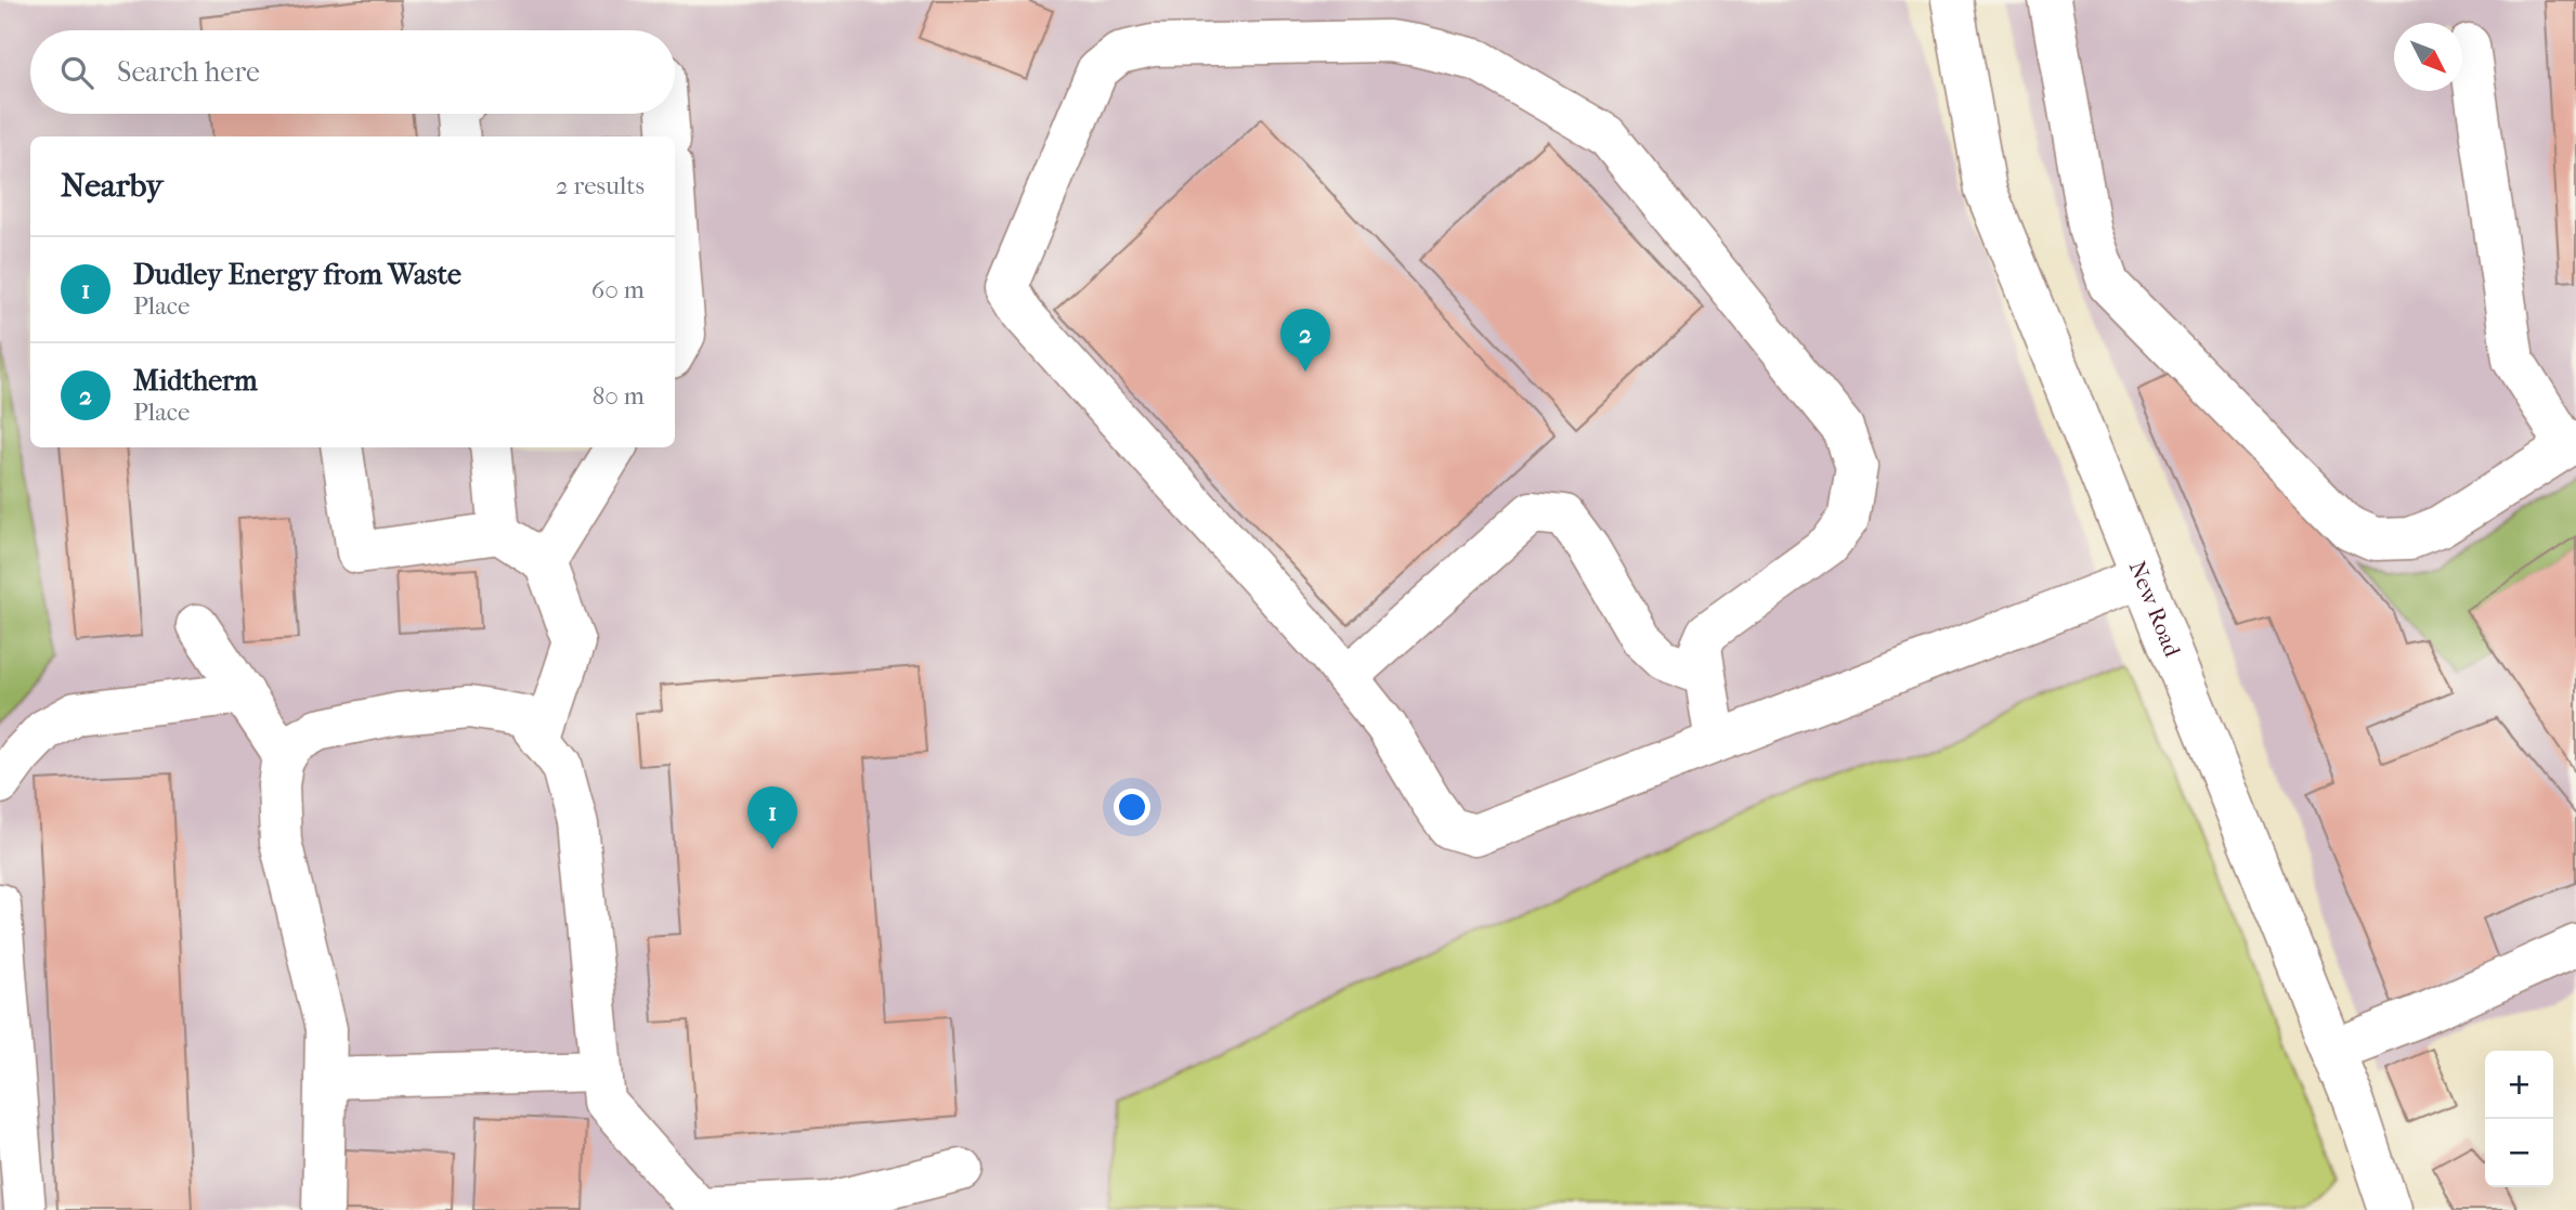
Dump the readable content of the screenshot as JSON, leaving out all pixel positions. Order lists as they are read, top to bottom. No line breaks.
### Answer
{"streets":{"street":["New Road"]},"north":"bottom right","page":{"search":"Search here","heading":["Nearby","2 results"],"list":[{"mark":"1","name":"Dudley Energy from Waste","note":"Place","value":"60 m"},{"mark":"2","name":"Midtherm","note":"Place","value":"80 m"}],"pins":["2","1"],"map_buttons":["+","−"]}}
